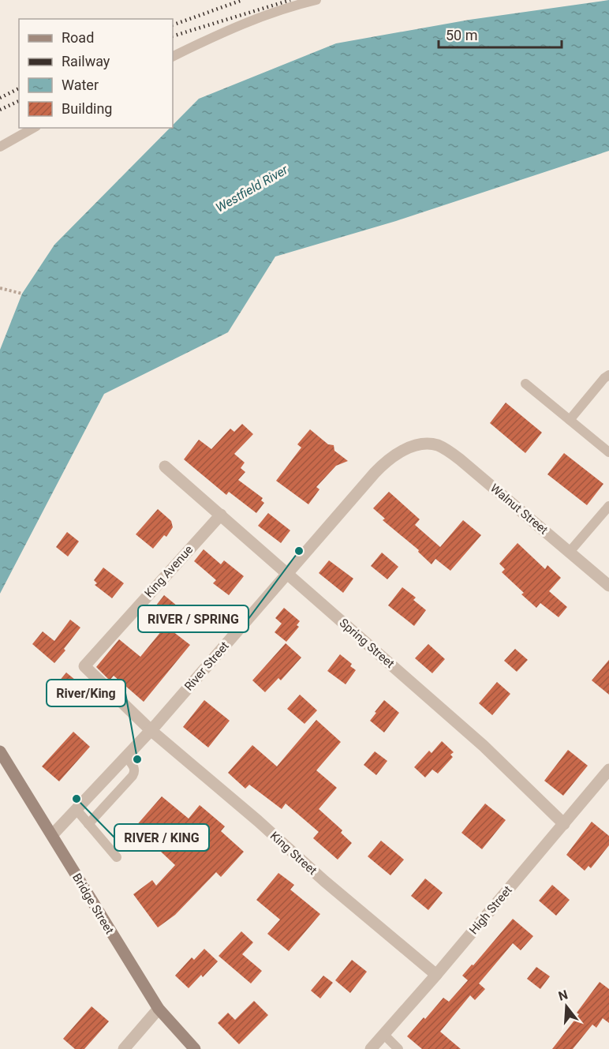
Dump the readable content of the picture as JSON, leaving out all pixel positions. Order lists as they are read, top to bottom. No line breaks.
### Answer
{"streets":{"main road":["Bridge Street"],"street":["Walnut Street","King Avenue","Spring Street","River Street","King Street","High Street"]},"crossings":[["Walnut Street","River Street"],["King Avenue","Spring Street"],["King Avenue","River Street"],["King Avenue","King Street"],["Spring Street","River Street"],["Spring Street","High Street"],["River Street","King Street"],["River Street","Bridge Street"],["King Street","High Street"]],"water":["Westfield River"],"places":["RIVER / SPRING","River/King","RIVER / KING"],"legend":["Road","Railway","Water","Building"],"scale_bar":"50 m","north":"top"}
